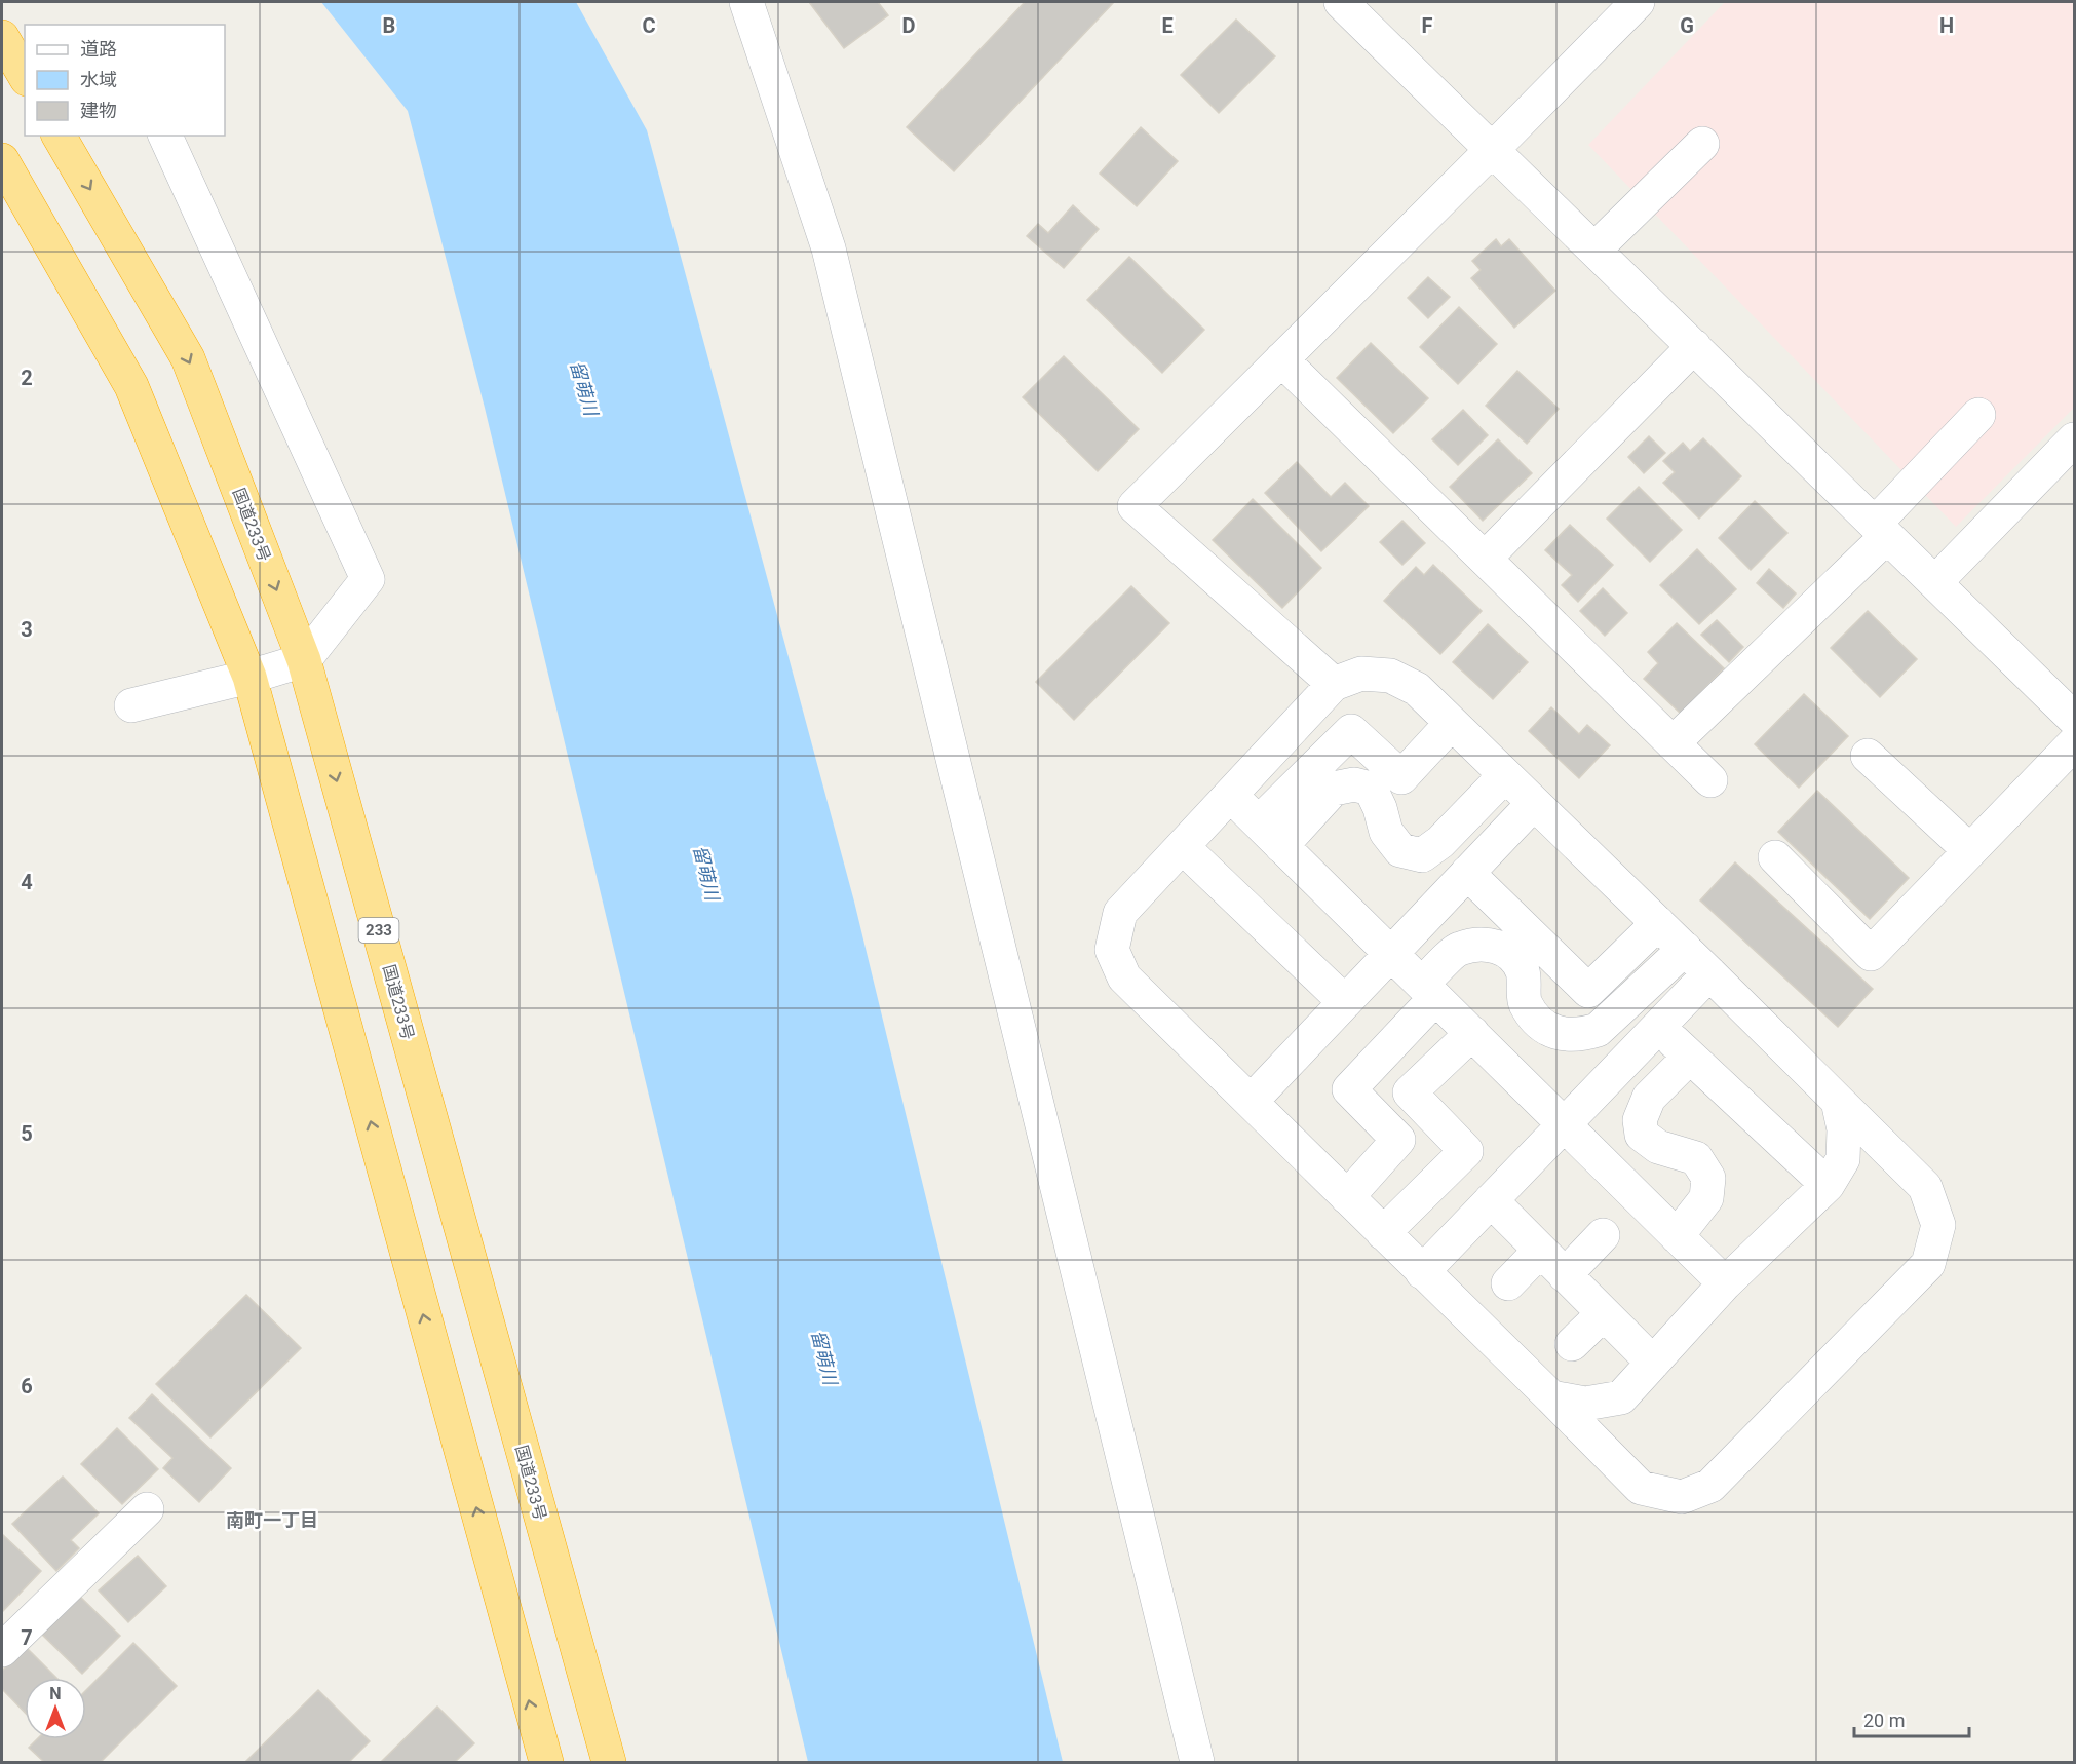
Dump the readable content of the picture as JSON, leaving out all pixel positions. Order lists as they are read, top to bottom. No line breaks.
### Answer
{"streets":{"highway":["国道233号","233"]},"districts":["南町一丁目"],"water":["留萌川"],"legend":["道路","水域","建物"],"scale_bar":"20 m","north":"top","grid":{"columns":["B","C","D","E","F","G","H"],"rows":["2","3","4","5","6","7"]}}
